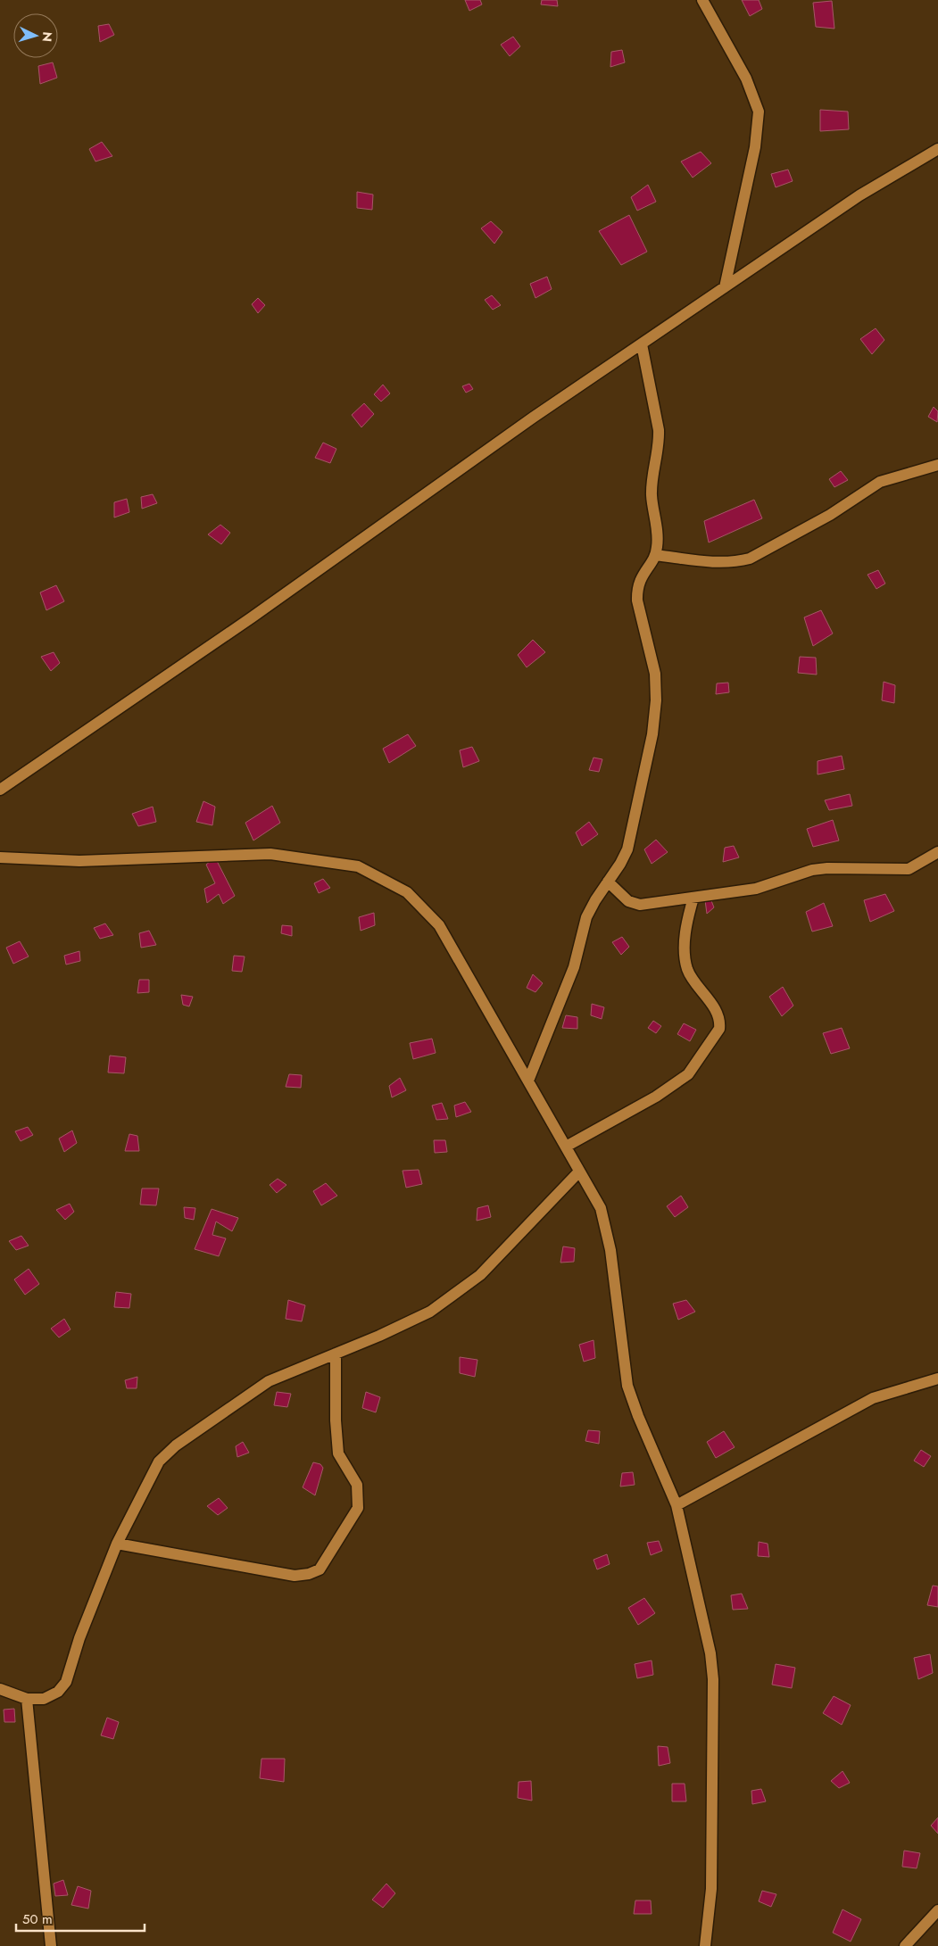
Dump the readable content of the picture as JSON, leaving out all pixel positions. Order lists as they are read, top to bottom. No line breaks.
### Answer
{"scale_bar":"50 m","north":"right"}
